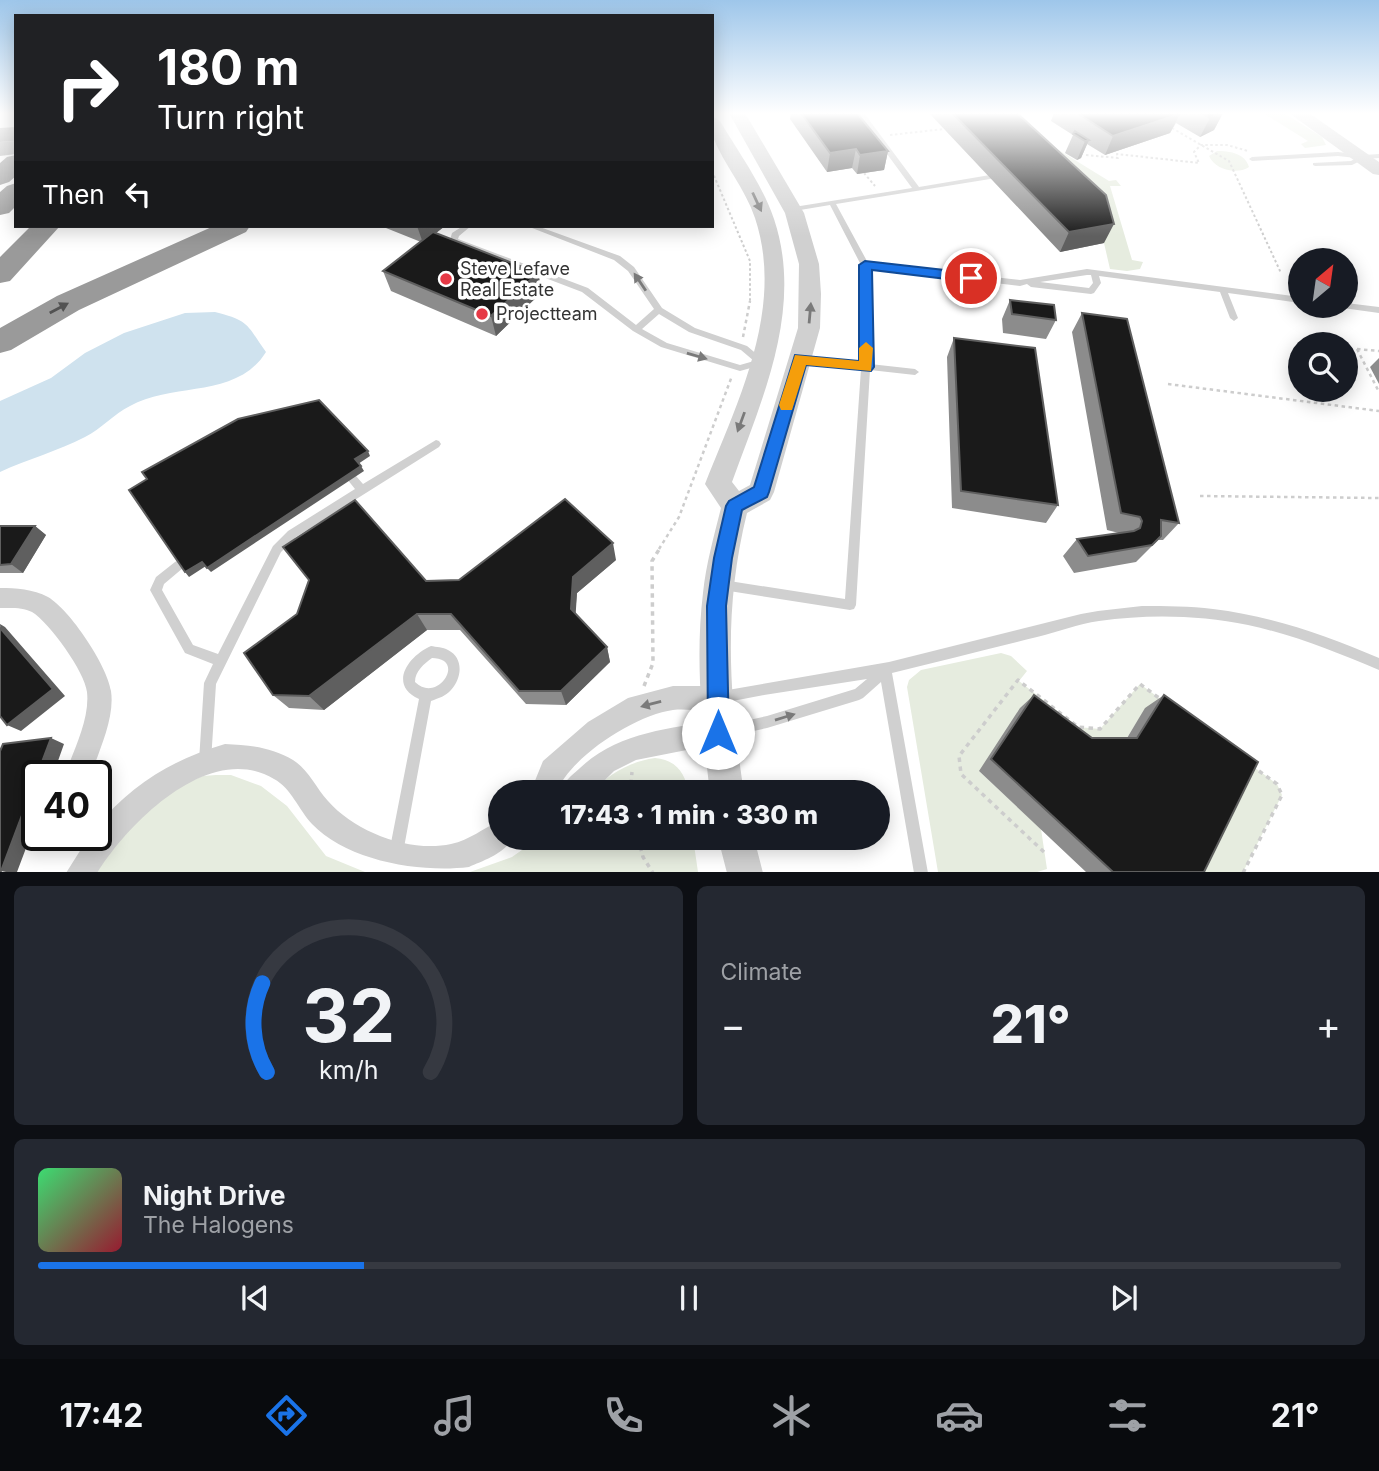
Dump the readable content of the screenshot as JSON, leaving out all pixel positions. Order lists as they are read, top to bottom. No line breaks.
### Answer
{"places":["Steve Lefave Real Estate","Projectteam"],"north":"top right","page":{"turn":["180 m","Turn right"],"then":"Then","limit":"40","trip":"17:43 · 1 min · 330 m","tile":"Climate","heat":["−","21°","+"],"song":["Night Drive","The Halogens"],"tabs":["17:42","21°"],"gauge":["32","km/h"]}}
